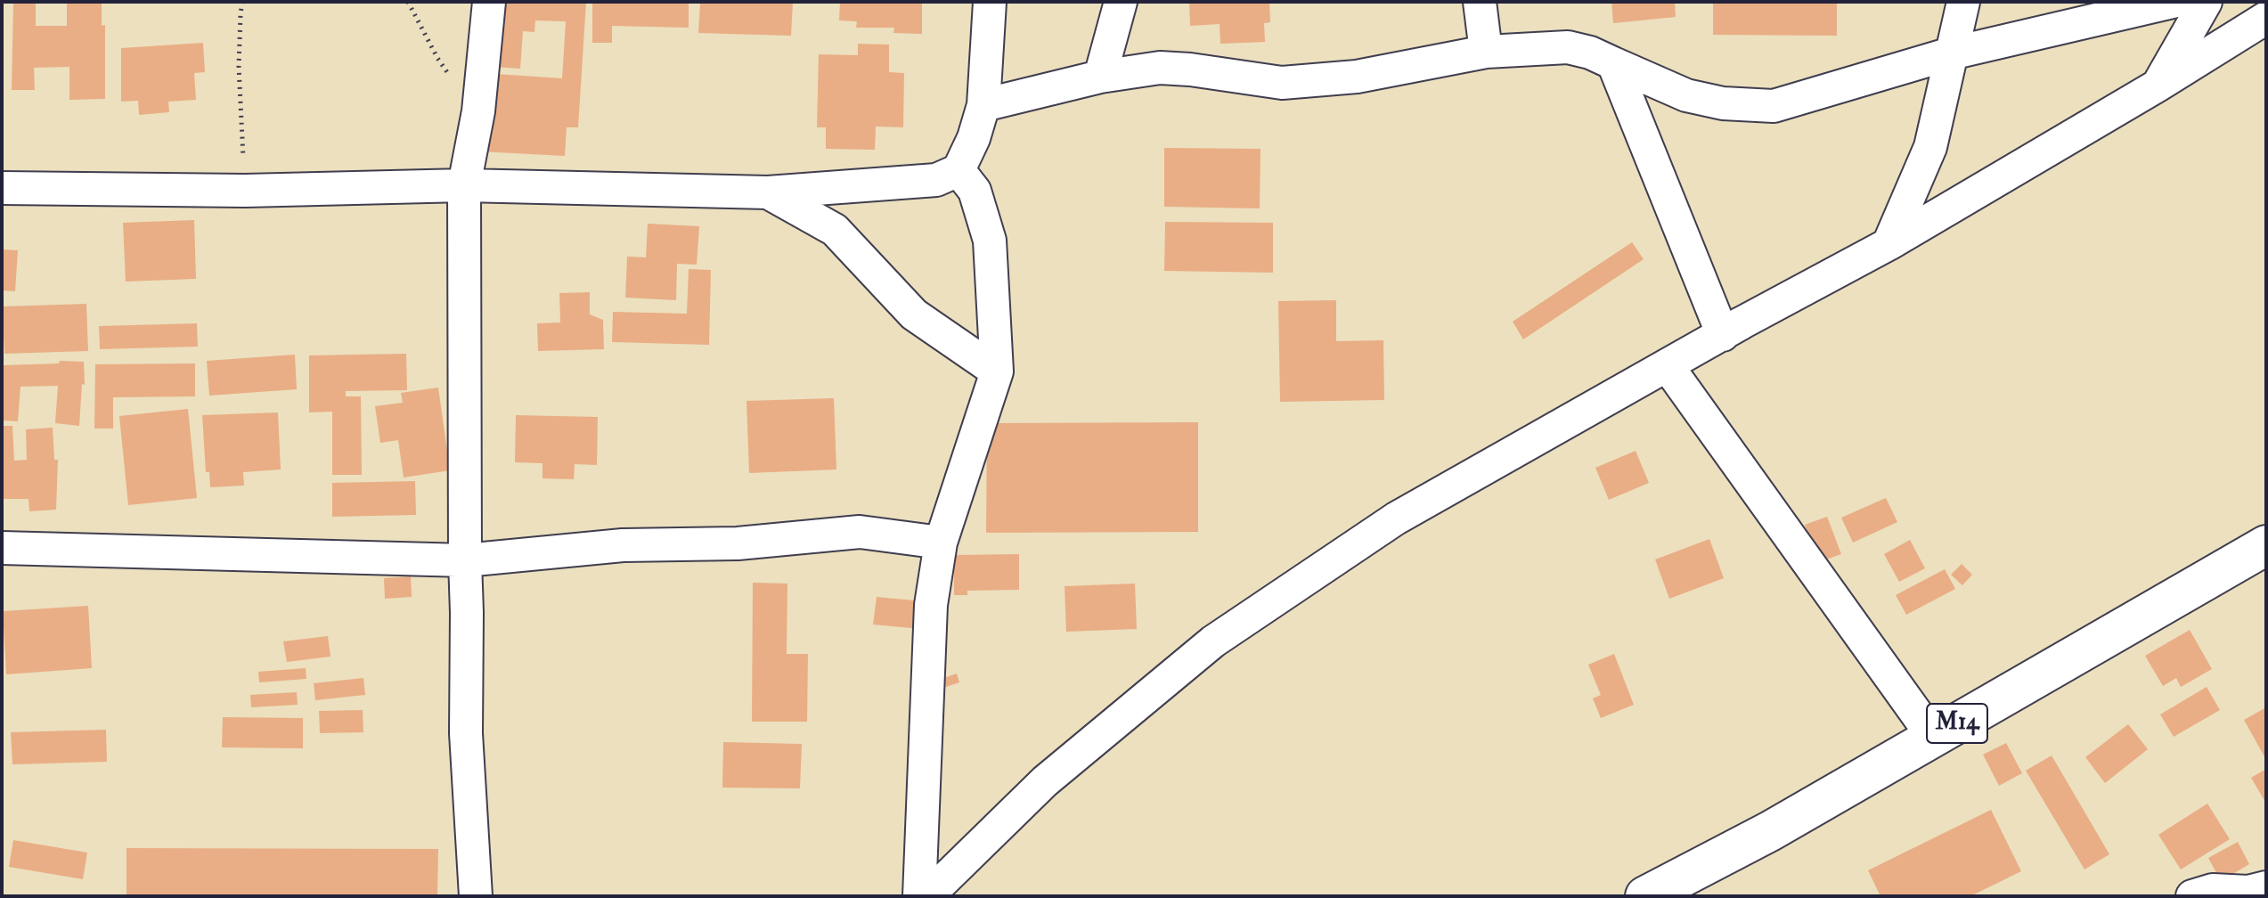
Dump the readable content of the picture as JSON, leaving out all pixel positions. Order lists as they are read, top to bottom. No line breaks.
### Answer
{"streets":{"main road":["M14"]}}
